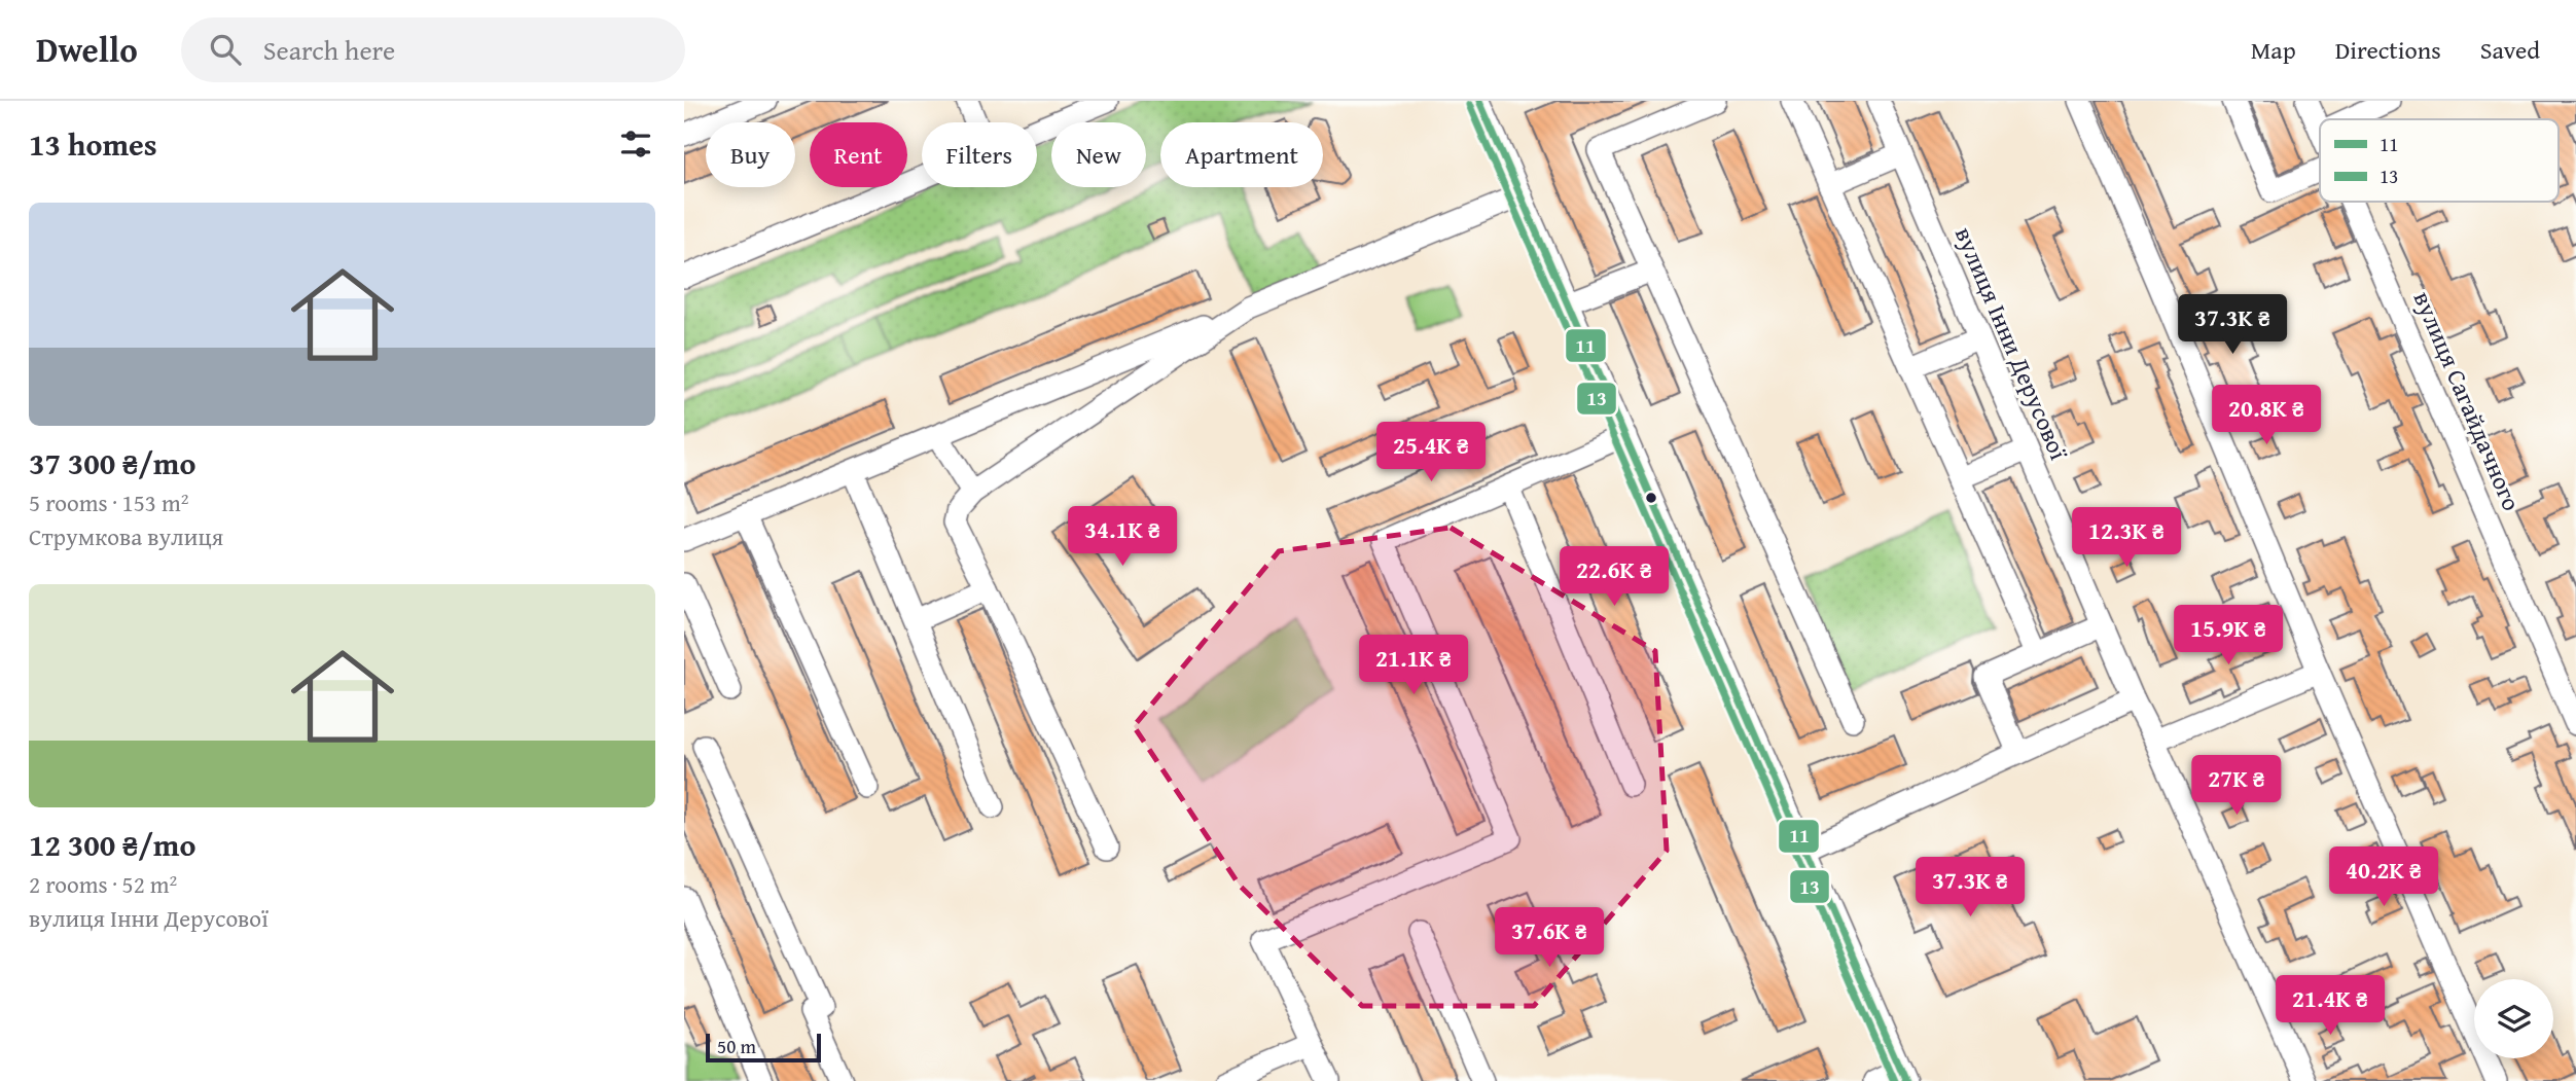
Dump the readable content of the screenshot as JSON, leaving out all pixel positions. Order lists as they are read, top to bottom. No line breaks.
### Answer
{"streets":{"street":["вулиця Інни Дерусової","вулиця Сагайдачного"]},"lines":["transit line 11","transit line 13"],"legend":["11","13"],"scale_bar":"50 m","page":{"header":"Dwello","search":"Search here","nav":["Map","Directions","Saved"],"heading":"13 homes","chip":["Buy","Rent","Filters","New","Apartment"],"list":[{"name":"37 300 ₴/mo","note":"5 rooms · 153 m² · Струмкова вулиця"},{"name":"12 300 ₴/mo","note":"2 rooms · 52 m² · вулиця Інни Дерусової"}],"price":["37.3K ₴","20.8K ₴","25.4K ₴","34.1K ₴","12.3K ₴","22.6K ₴","15.9K ₴","21.1K ₴","27K ₴","40.2K ₴","37.3K ₴","37.6K ₴","21.4K ₴"],"scale":"50 m"}}
